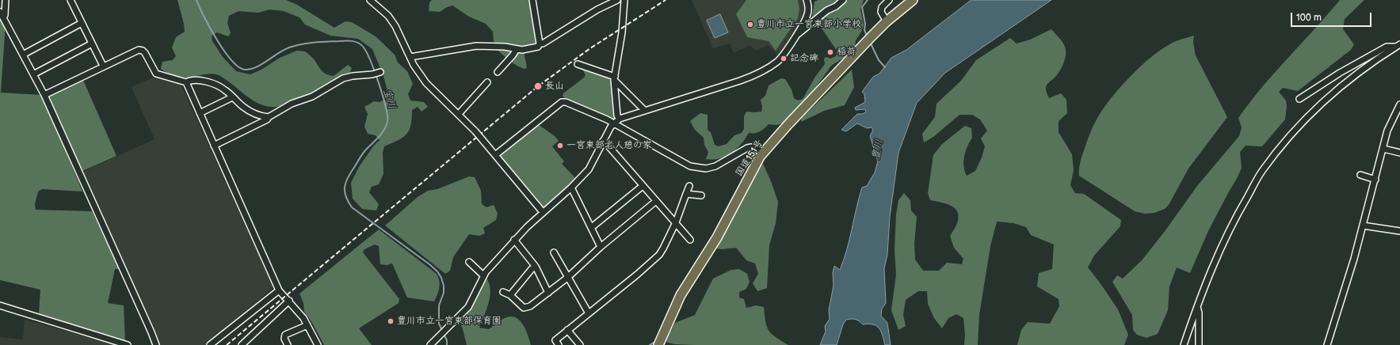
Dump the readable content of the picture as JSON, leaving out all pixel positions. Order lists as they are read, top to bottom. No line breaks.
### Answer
{"streets":{"highway":["国道151号"]},"water":["宝川","豊川"],"places":["豊川市立一宮東部小学校","稲荷","記念碑","長山","一宮東部老人憩の家","豊川市立一宮東部保育園"],"scale_bar":"100 m"}
